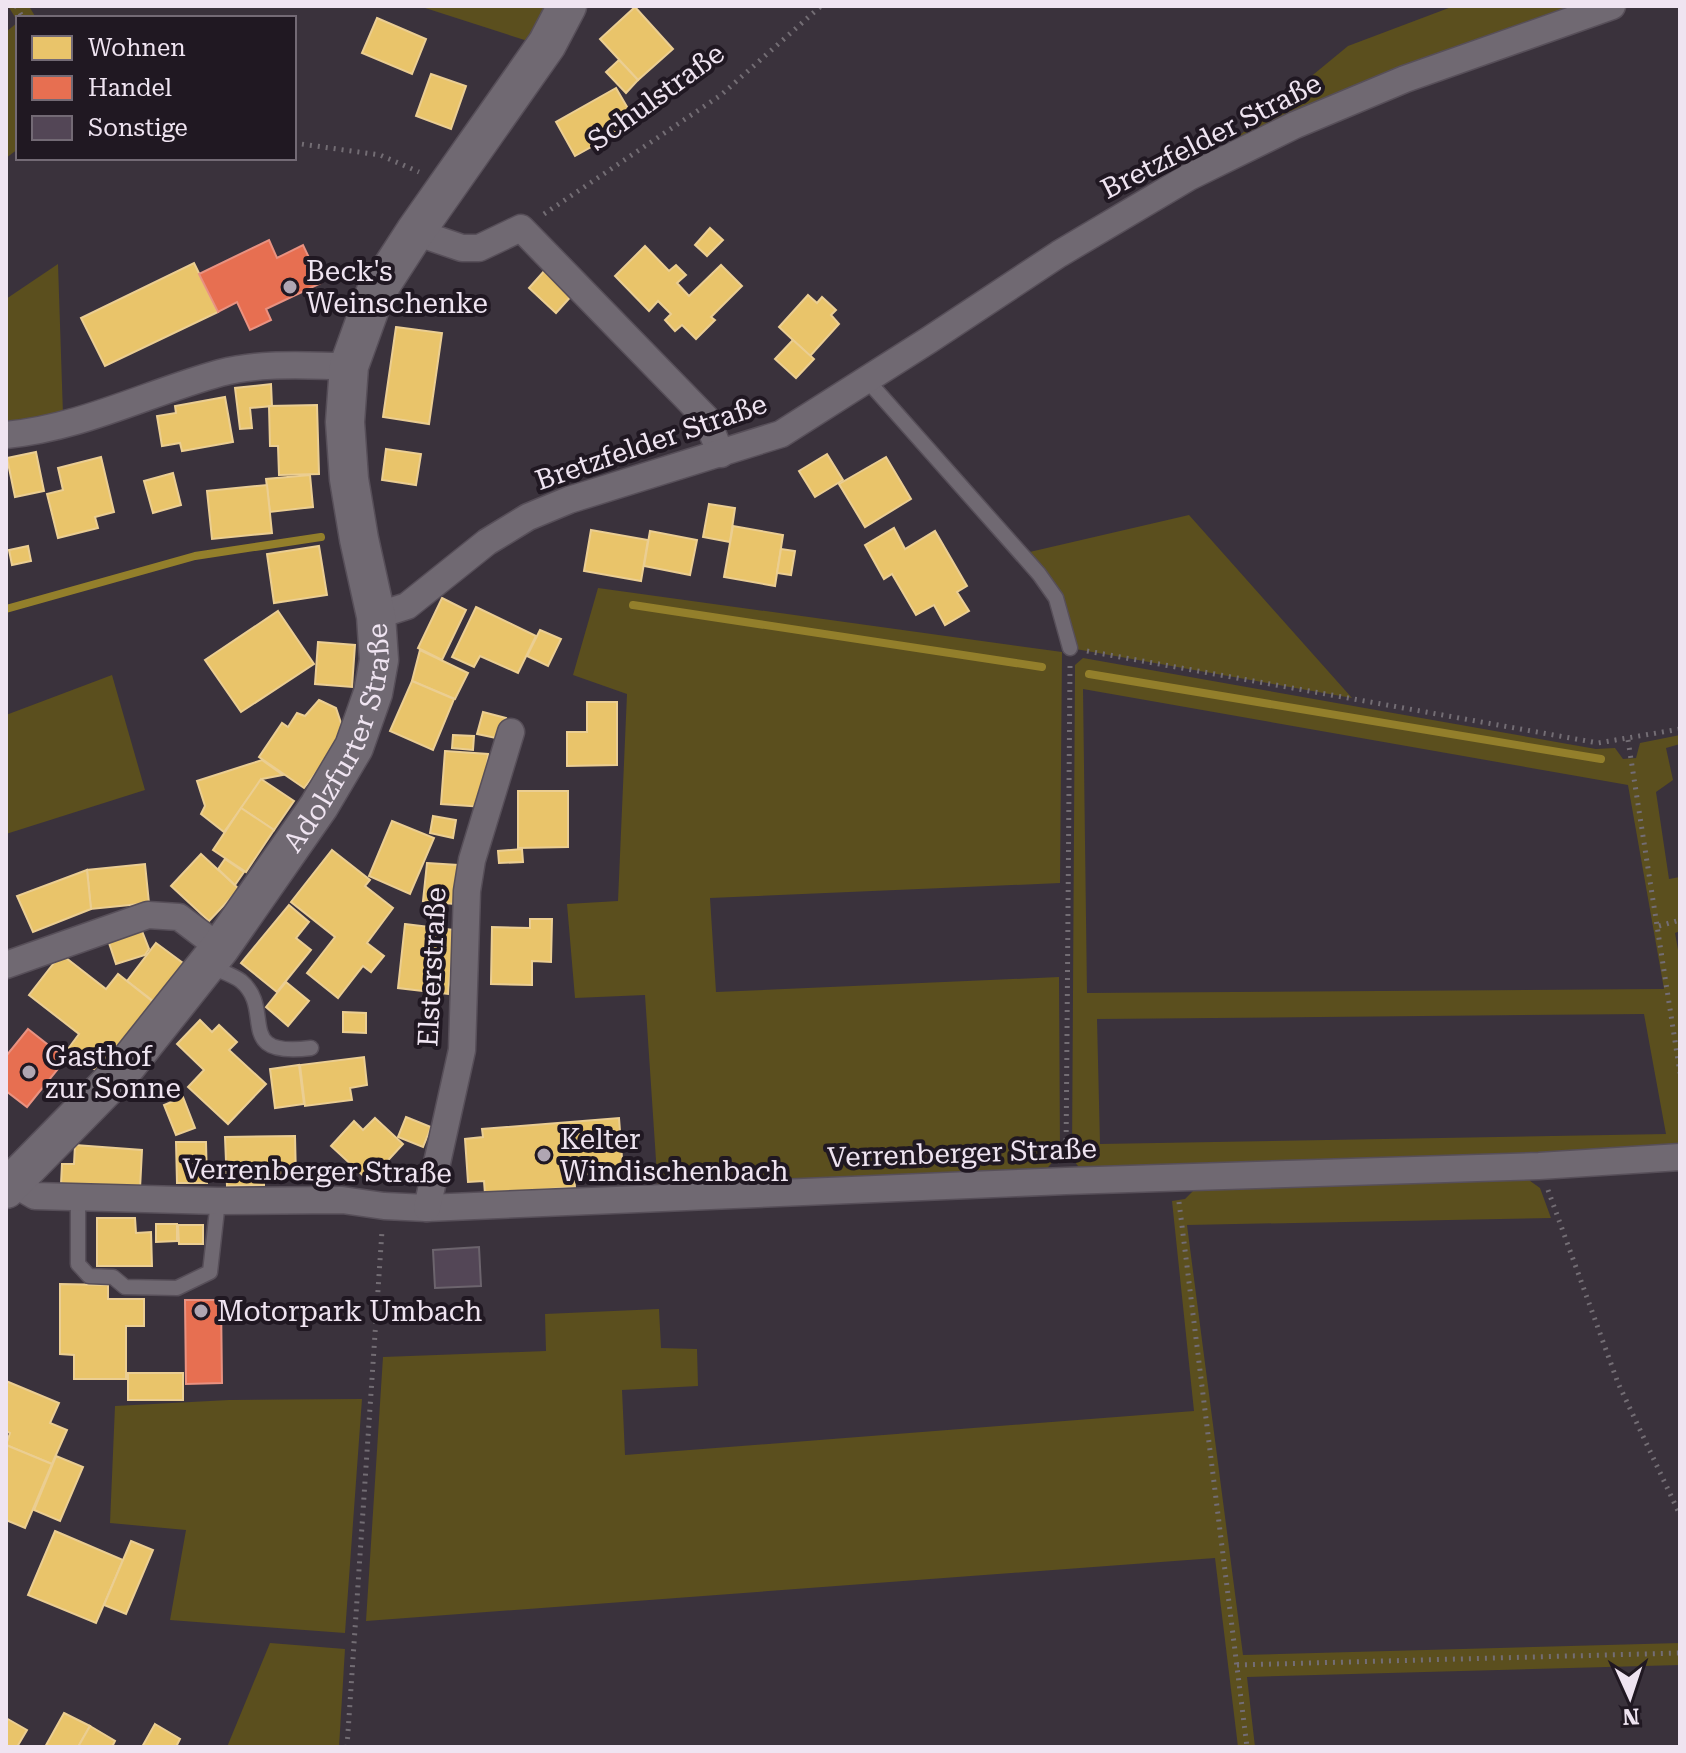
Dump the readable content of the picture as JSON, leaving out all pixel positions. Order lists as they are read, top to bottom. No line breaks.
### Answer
{"streets":{"main road":["Adolzfurter Straße"],"street":["Bretzfelder Straße","Elsterstraße","Verrenberger Straße"],"path":["Schulstraße"]},"crossings":[["Bretzfelder Straße","Adolzfurter Straße"],["Adolzfurter Straße","Verrenberger Straße"],["Elsterstraße","Verrenberger Straße"]],"places":["Beck's Weinschenke","Gasthof zur Sonne","Kelter Windischenbach","Motorpark Umbach"],"legend":["Wohnen","Handel","Sonstige"],"north":"bottom"}
